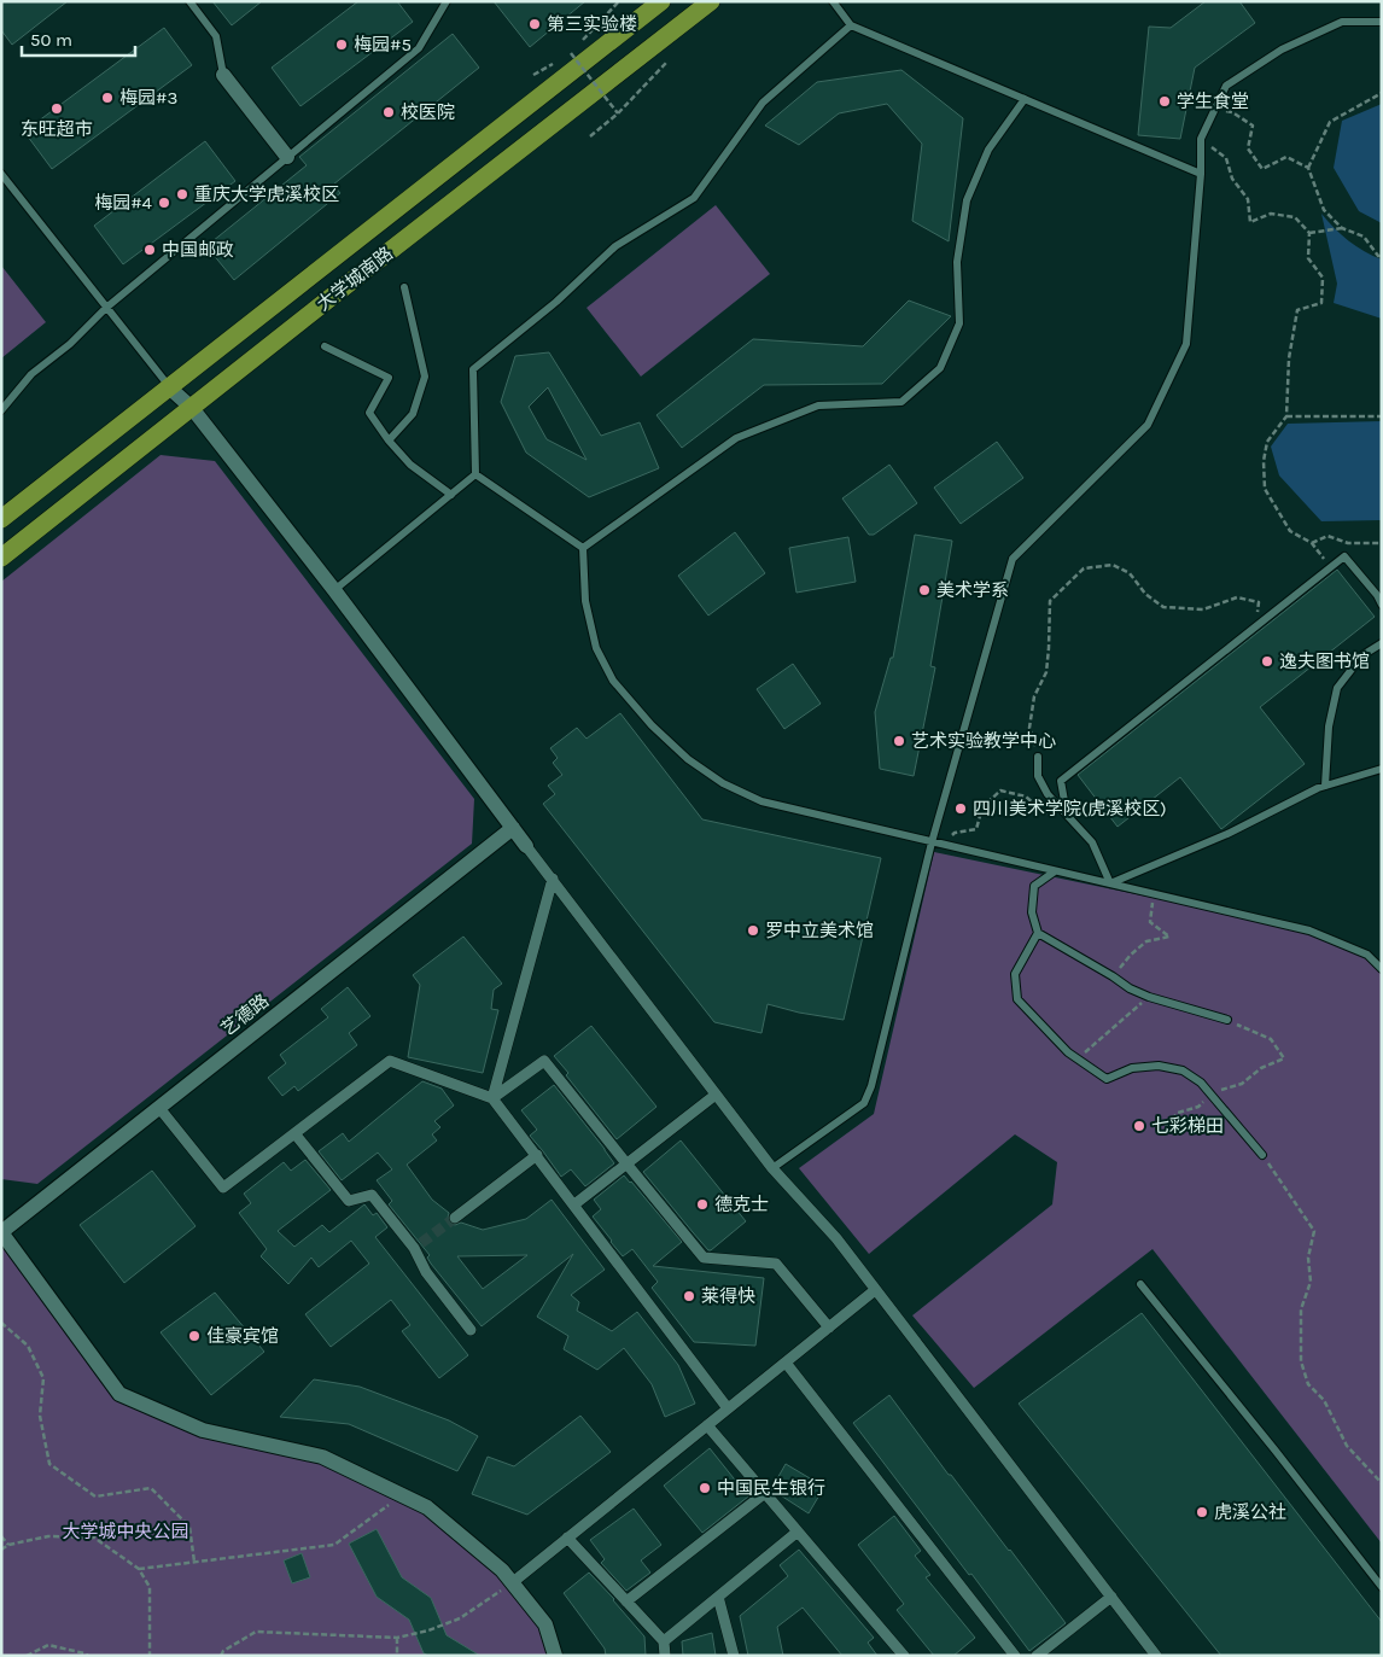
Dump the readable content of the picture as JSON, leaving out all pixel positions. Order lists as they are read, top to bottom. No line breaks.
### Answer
{"streets":{"main road":["大学城南路"],"street":["艺德路"]},"parks":["大学城中央公园"],"places":["第三实验楼","梅园#5","梅园#3","学生食堂","东旺超市","校医院","重庆大学虎溪校区","梅园#4","中国邮政","美术学系","逸夫图书馆","艺术实验教学中心","四川美术学院(虎溪校区)","罗中立美术馆","七彩梯田","德克士","莱得快","佳豪宾馆","中国民生银行","虎溪公社"],"scale_bar":"50 m"}
